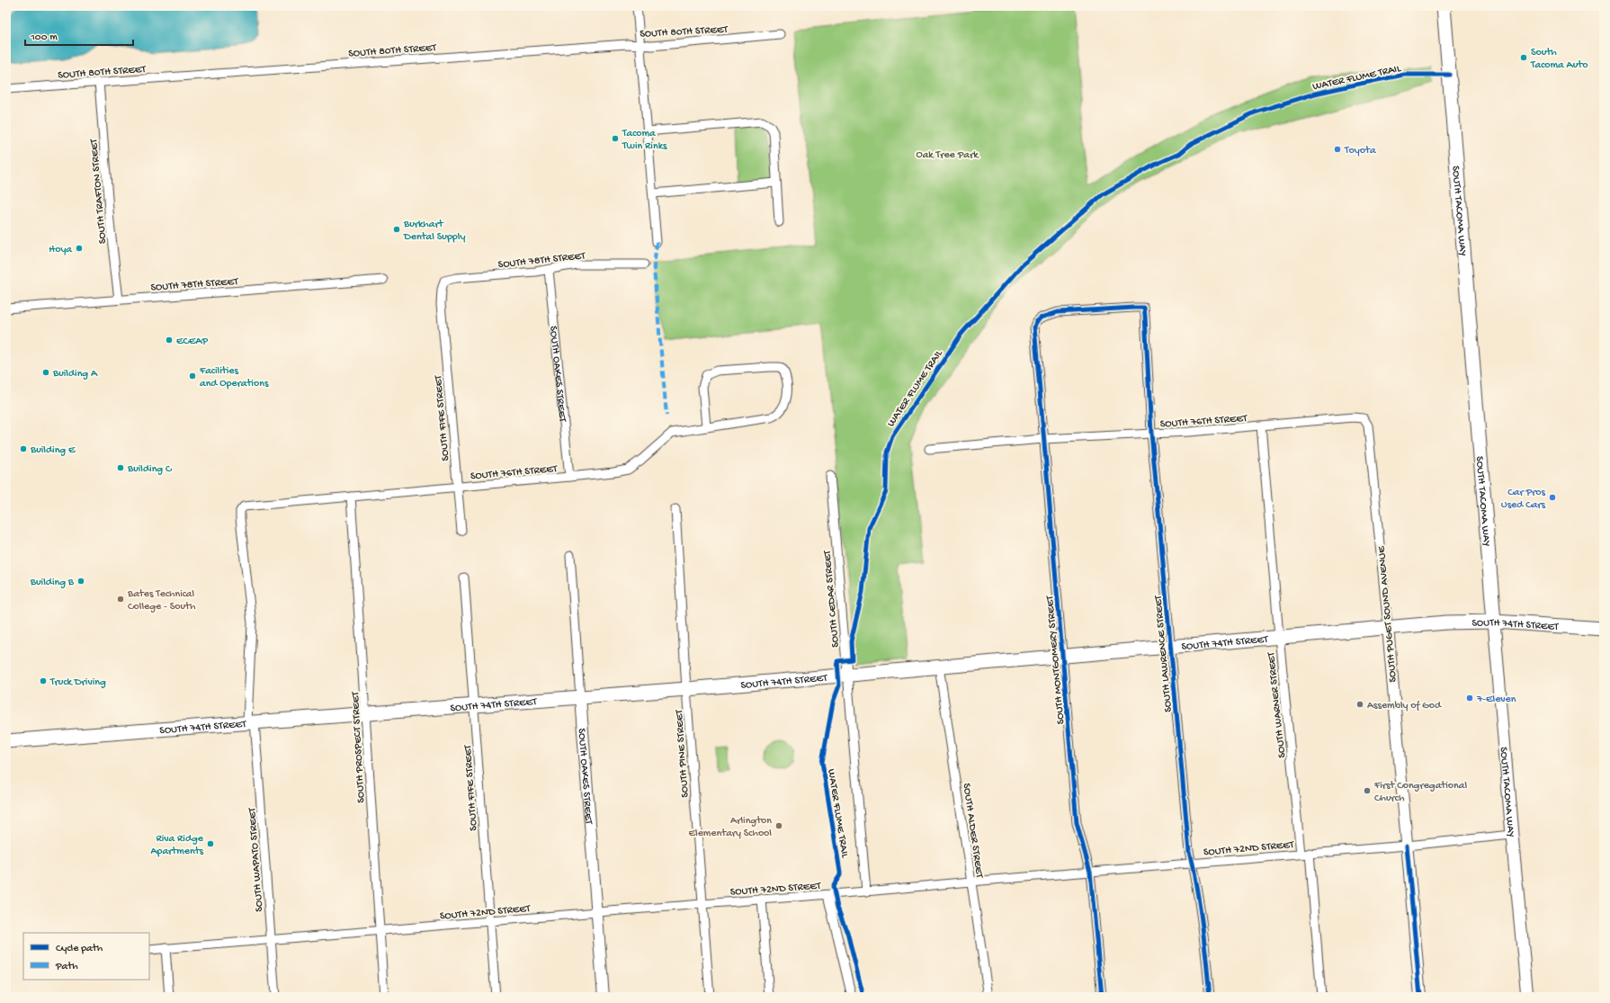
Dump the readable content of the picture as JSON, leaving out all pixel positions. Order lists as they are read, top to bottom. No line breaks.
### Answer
{"streets":{"main road":["SOUTH TACOMA WAY","SOUTH 74TH STREET"],"street":["SOUTH 80TH STREET","SOUTH TRAFTON STREET","SOUTH 78TH STREET","SOUTH OAKES STREET","SOUTH FIFE STREET","SOUTH 76TH STREET","SOUTH CEDAR STREET","SOUTH PUGET SOUND AVENUE","SOUTH LAWRENCE STREET","SOUTH MONTGOMERY STREET","SOUTH WARNER STREET","SOUTH PROSPECT STREET","SOUTH PINE STREET","SOUTH ALDER STREET","SOUTH 72ND STREET","SOUTH WAPATO STREET"],"cycle path":["WATER FLUME TRAIL"]},"crossings":[["SOUTH 80TH STREET","SOUTH TRAFTON STREET"],["SOUTH TRAFTON STREET","SOUTH 78TH STREET"],["SOUTH TACOMA WAY","SOUTH 74TH STREET"],["SOUTH TACOMA WAY","SOUTH 72ND STREET"],["SOUTH 78TH STREET","SOUTH OAKES STREET"],["SOUTH 78TH STREET","SOUTH FIFE STREET"],["SOUTH OAKES STREET","SOUTH 76TH STREET"],["SOUTH OAKES STREET","SOUTH 74TH STREET"],["SOUTH OAKES STREET","SOUTH 72ND STREET"],["SOUTH FIFE STREET","SOUTH 76TH STREET"],["SOUTH FIFE STREET","SOUTH 74TH STREET"],["SOUTH FIFE STREET","SOUTH 72ND STREET"],["SOUTH 76TH STREET","SOUTH PUGET SOUND AVENUE"],["SOUTH 76TH STREET","SOUTH LAWRENCE STREET"],["SOUTH 76TH STREET","SOUTH MONTGOMERY STREET"],["SOUTH 76TH STREET","SOUTH WARNER STREET"],["SOUTH 76TH STREET","SOUTH PROSPECT STREET"],["SOUTH 76TH STREET","SOUTH WAPATO STREET"],["SOUTH CEDAR STREET","SOUTH 74TH STREET"],["SOUTH CEDAR STREET","SOUTH 72ND STREET"],["SOUTH PUGET SOUND AVENUE","SOUTH 74TH STREET"],["SOUTH PUGET SOUND AVENUE","SOUTH 72ND STREET"],["SOUTH 74TH STREET","SOUTH LAWRENCE STREET"],["SOUTH 74TH STREET","SOUTH MONTGOMERY STREET"],["SOUTH 74TH STREET","SOUTH WARNER STREET"],["SOUTH 74TH STREET","SOUTH PROSPECT STREET"],["SOUTH 74TH STREET","SOUTH PINE STREET"],["SOUTH 74TH STREET","SOUTH ALDER STREET"],["SOUTH 74TH STREET","SOUTH WAPATO STREET"],["SOUTH LAWRENCE STREET","SOUTH MONTGOMERY STREET"],["SOUTH LAWRENCE STREET","SOUTH 72ND STREET"],["SOUTH MONTGOMERY STREET","SOUTH 72ND STREET"],["SOUTH WARNER STREET","SOUTH 72ND STREET"],["SOUTH PROSPECT STREET","SOUTH 72ND STREET"],["SOUTH PINE STREET","SOUTH 72ND STREET"],["SOUTH ALDER STREET","SOUTH 72ND STREET"],["SOUTH 72ND STREET","SOUTH WAPATO STREET"]],"parks":["Oak Tree Park"],"places":["South Tacoma Auto","Tacoma Twin Rinks","Toyota","Burkhart Dental Supply","Hoya","ECEAP","Building A","Facilities and Operations","Building E","Building C","Car Pros Used Cars","Building B","Bates Technical College - South","Truck Driving","7-Eleven","Assembly of God","First Congregational Church","Arlington Elementary School","Riva Ridge Apartments"],"legend":["Cycle path","Path"],"scale_bar":"100 m"}
